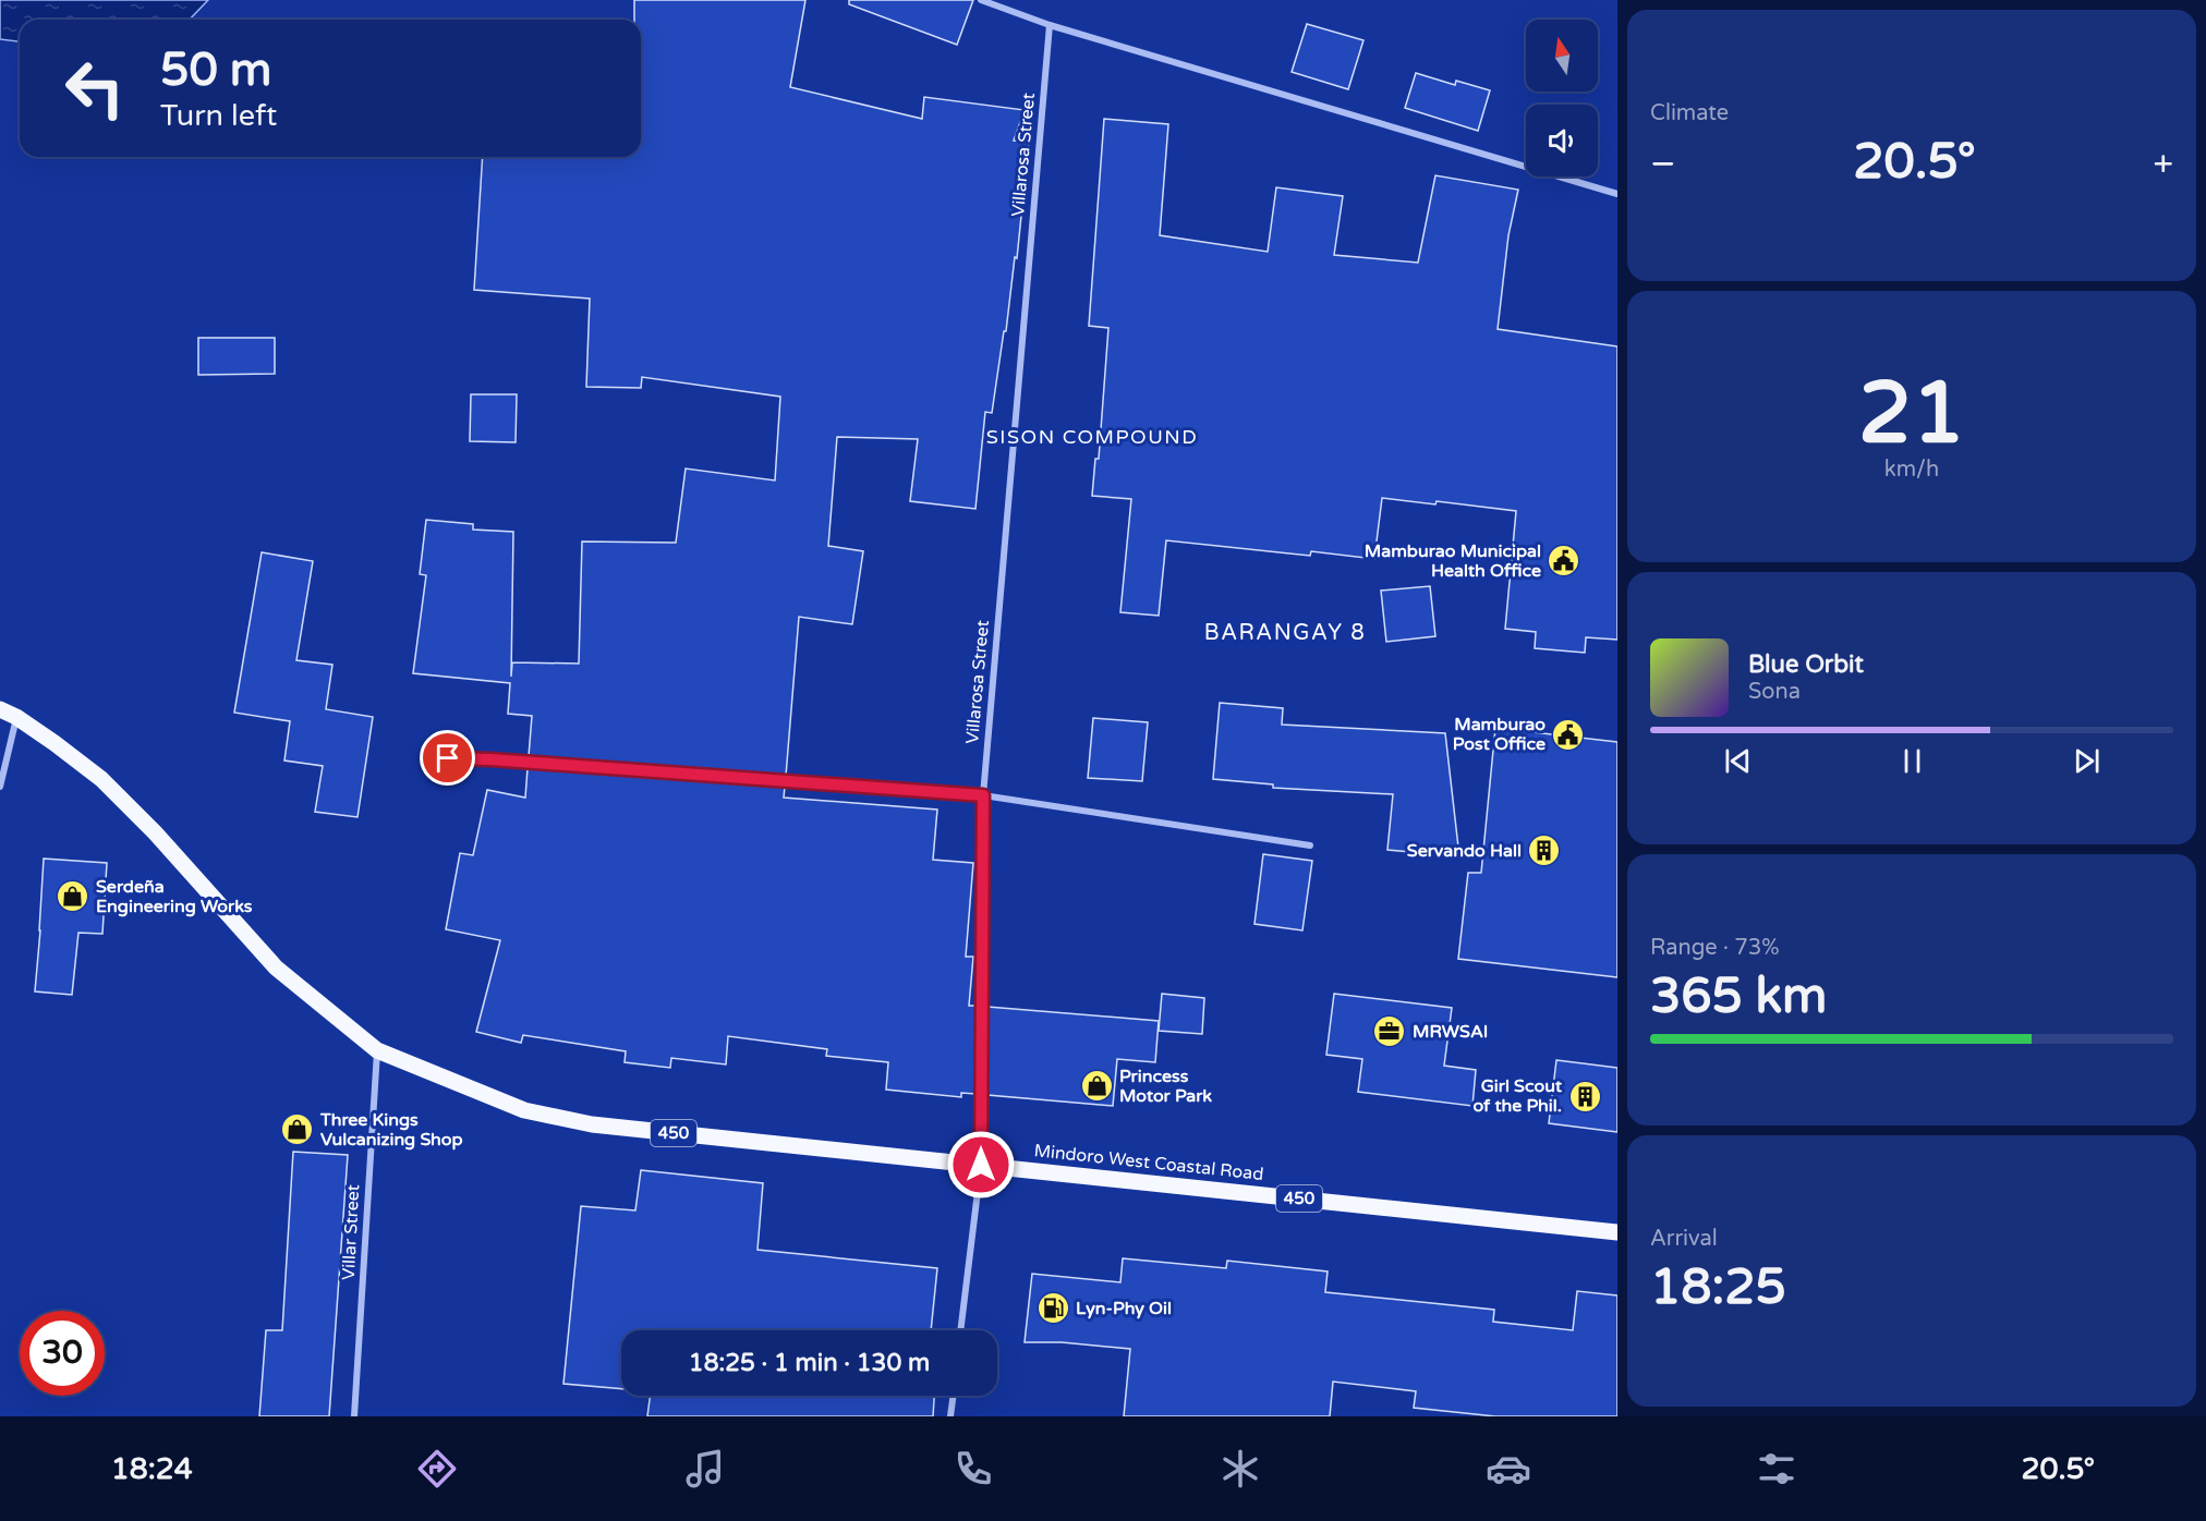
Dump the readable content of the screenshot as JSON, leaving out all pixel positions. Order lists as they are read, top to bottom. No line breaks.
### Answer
{"streets":{"main road":["450","Mindoro West Coastal Road"],"street":["Villarosa Street","Villar Street"]},"crossings":[["Villarosa Street","Mindoro West Coastal Road"],["Mindoro West Coastal Road","Villar Street"]],"districts":["SISON COMPOUND","BARANGAY 8"],"places":{"public building":["Mamburao Municipal Health Office","Mamburao Post Office"],"building":["Servando Hall","Girl Scout of the Phil."],"shop":["Serdeña Engineering Works","Princess Motor Park","Three Kings Vulcanizing Shop"],"office":["MRWSAI"],"fuel station":["Lyn-Phy Oil"]},"north":"top","page":{"tile":["Climate",["21","km/h"],["Range · 73%","365 km"],["Arrival","18:25"]],"turn":["50 m","Turn left"],"heat":["−","20.5°","+"],"song":["Blue Orbit","Sona"],"limit":"30","trip":"18:25 · 1 min · 130 m","tabs":["18:24","20.5°"]}}
